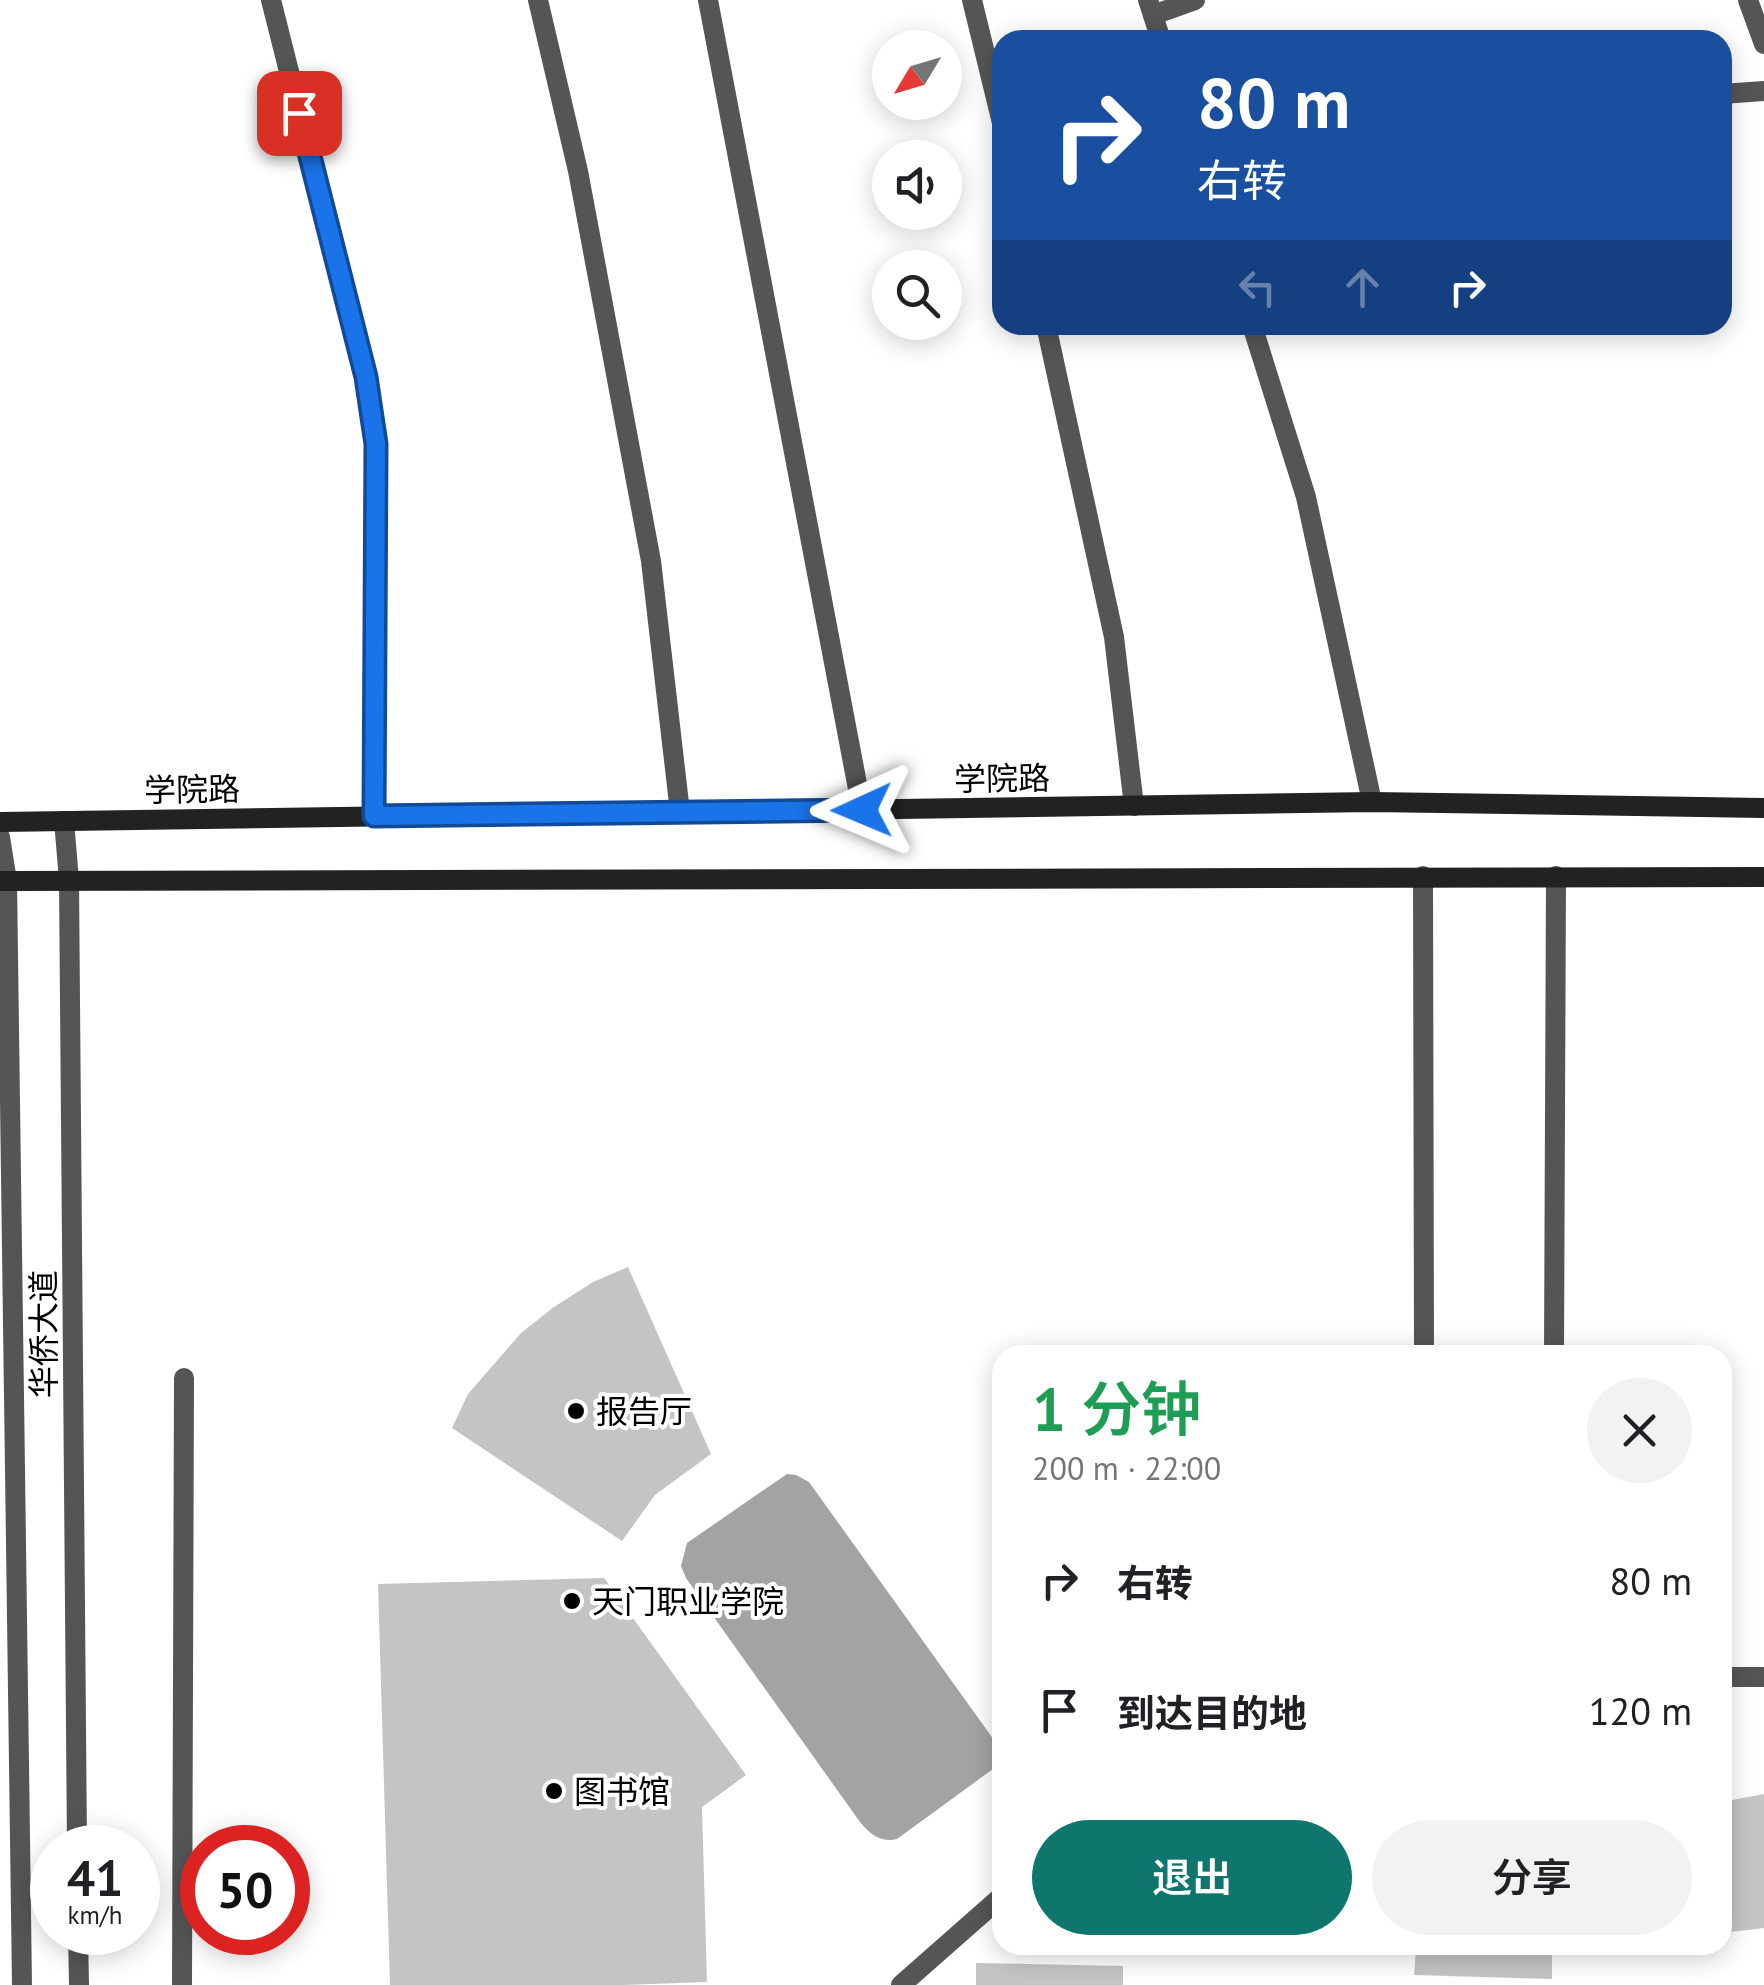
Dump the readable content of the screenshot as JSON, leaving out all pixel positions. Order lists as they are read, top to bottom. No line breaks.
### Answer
{"streets":{"main road":["学院路"],"street":["华侨大道"]},"crossings":[["学院路","华侨大道"]],"places":["报告厅","天门职业学院","图书馆"],"north":"bottom left","page":{"turn":["80 m","右转"],"heading":["1 分钟","200 m · 22:00"],"list":[{"name":"右转","value":"80 m"},{"name":"到达目的地","value":"120 m"}],"buttons":["退出","分享"],"speed":"41 km/h","limit":"50"}}
